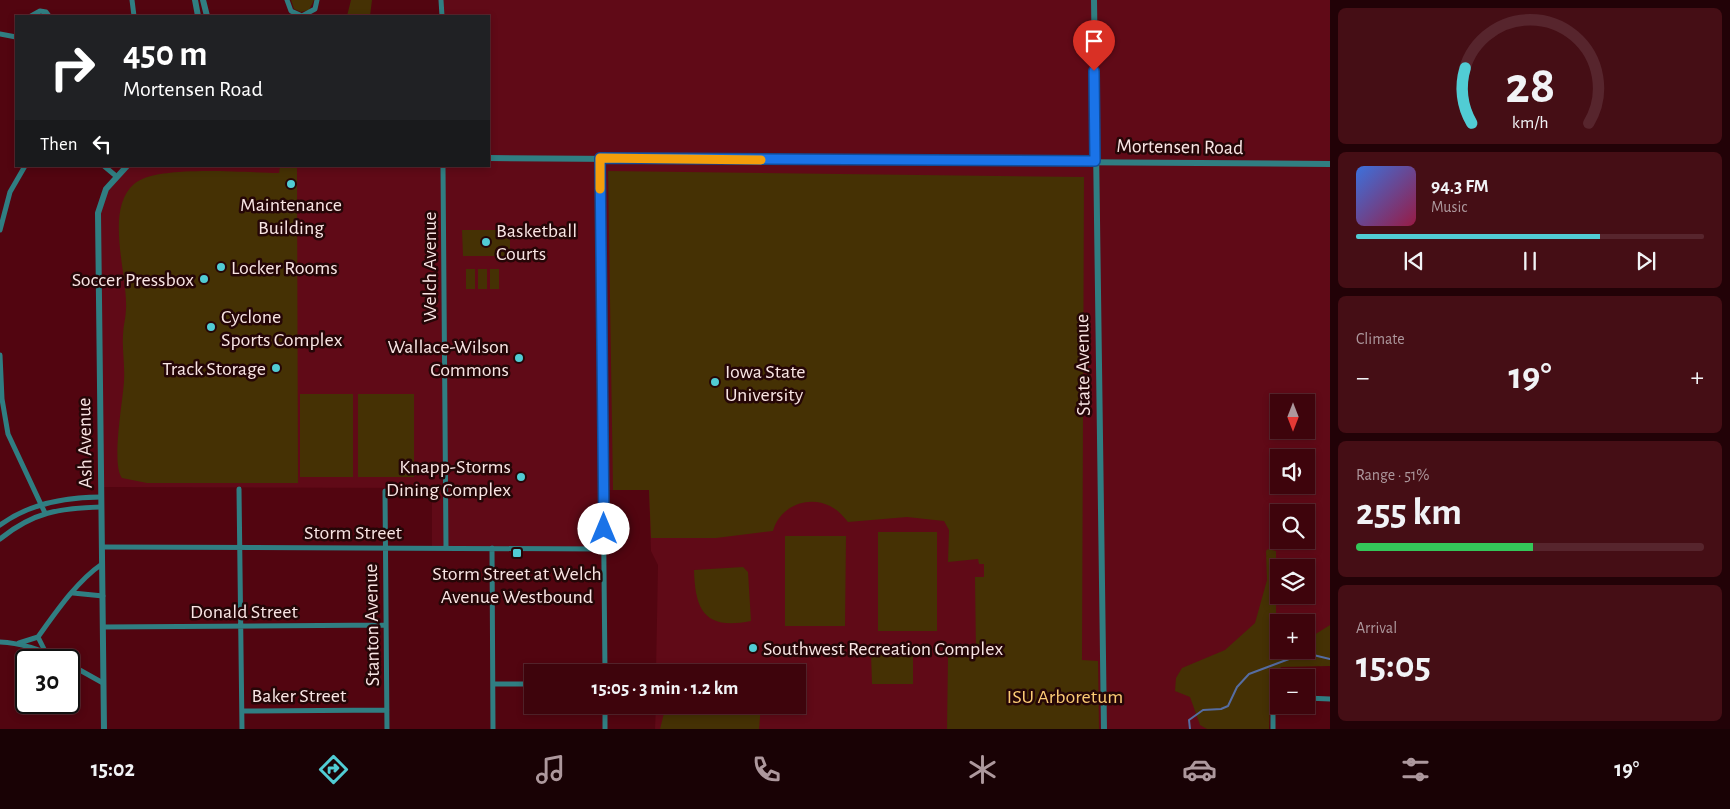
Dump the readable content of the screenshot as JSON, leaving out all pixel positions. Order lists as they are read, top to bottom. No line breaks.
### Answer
{"streets":{"street":["Mortensen Road","Welch Avenue","State Avenue","Ash Avenue","Storm Street","Donald Street","Stanton Avenue","Baker Street"]},"crossings":[["Mortensen Road","State Avenue"],["Welch Avenue","Storm Street"],["Ash Avenue","Storm Street"],["Ash Avenue","Donald Street"],["Storm Street","Stanton Avenue"],["Donald Street","Stanton Avenue"],["Stanton Avenue","Baker Street"]],"parks":["ISU Arboretum"],"places":{"other":["Maintenance Building","Basketball Courts","Locker Rooms","Soccer Pressbox","Cyclone Sports Complex","Wallace-Wilson Commons","Track Storage","Iowa State University","Knapp-Storms Dining Complex","Southwest Recreation Complex"],"transit":["Storm Street at Welch Avenue Westbound"]},"north":"bottom","page":{"turn":["450 m","Mortensen Road"],"then":"Then","song":["94.3 FM","Music"],"tile":["Climate",["Range · 51%","255 km"],["Arrival","15:05"]],"heat":["−","19°","+"],"map_buttons":["+","−"],"limit":"30","trip":"15:05 · 3 min · 1.2 km","tabs":["15:02","19°"],"gauge":["28","km/h"]}}
